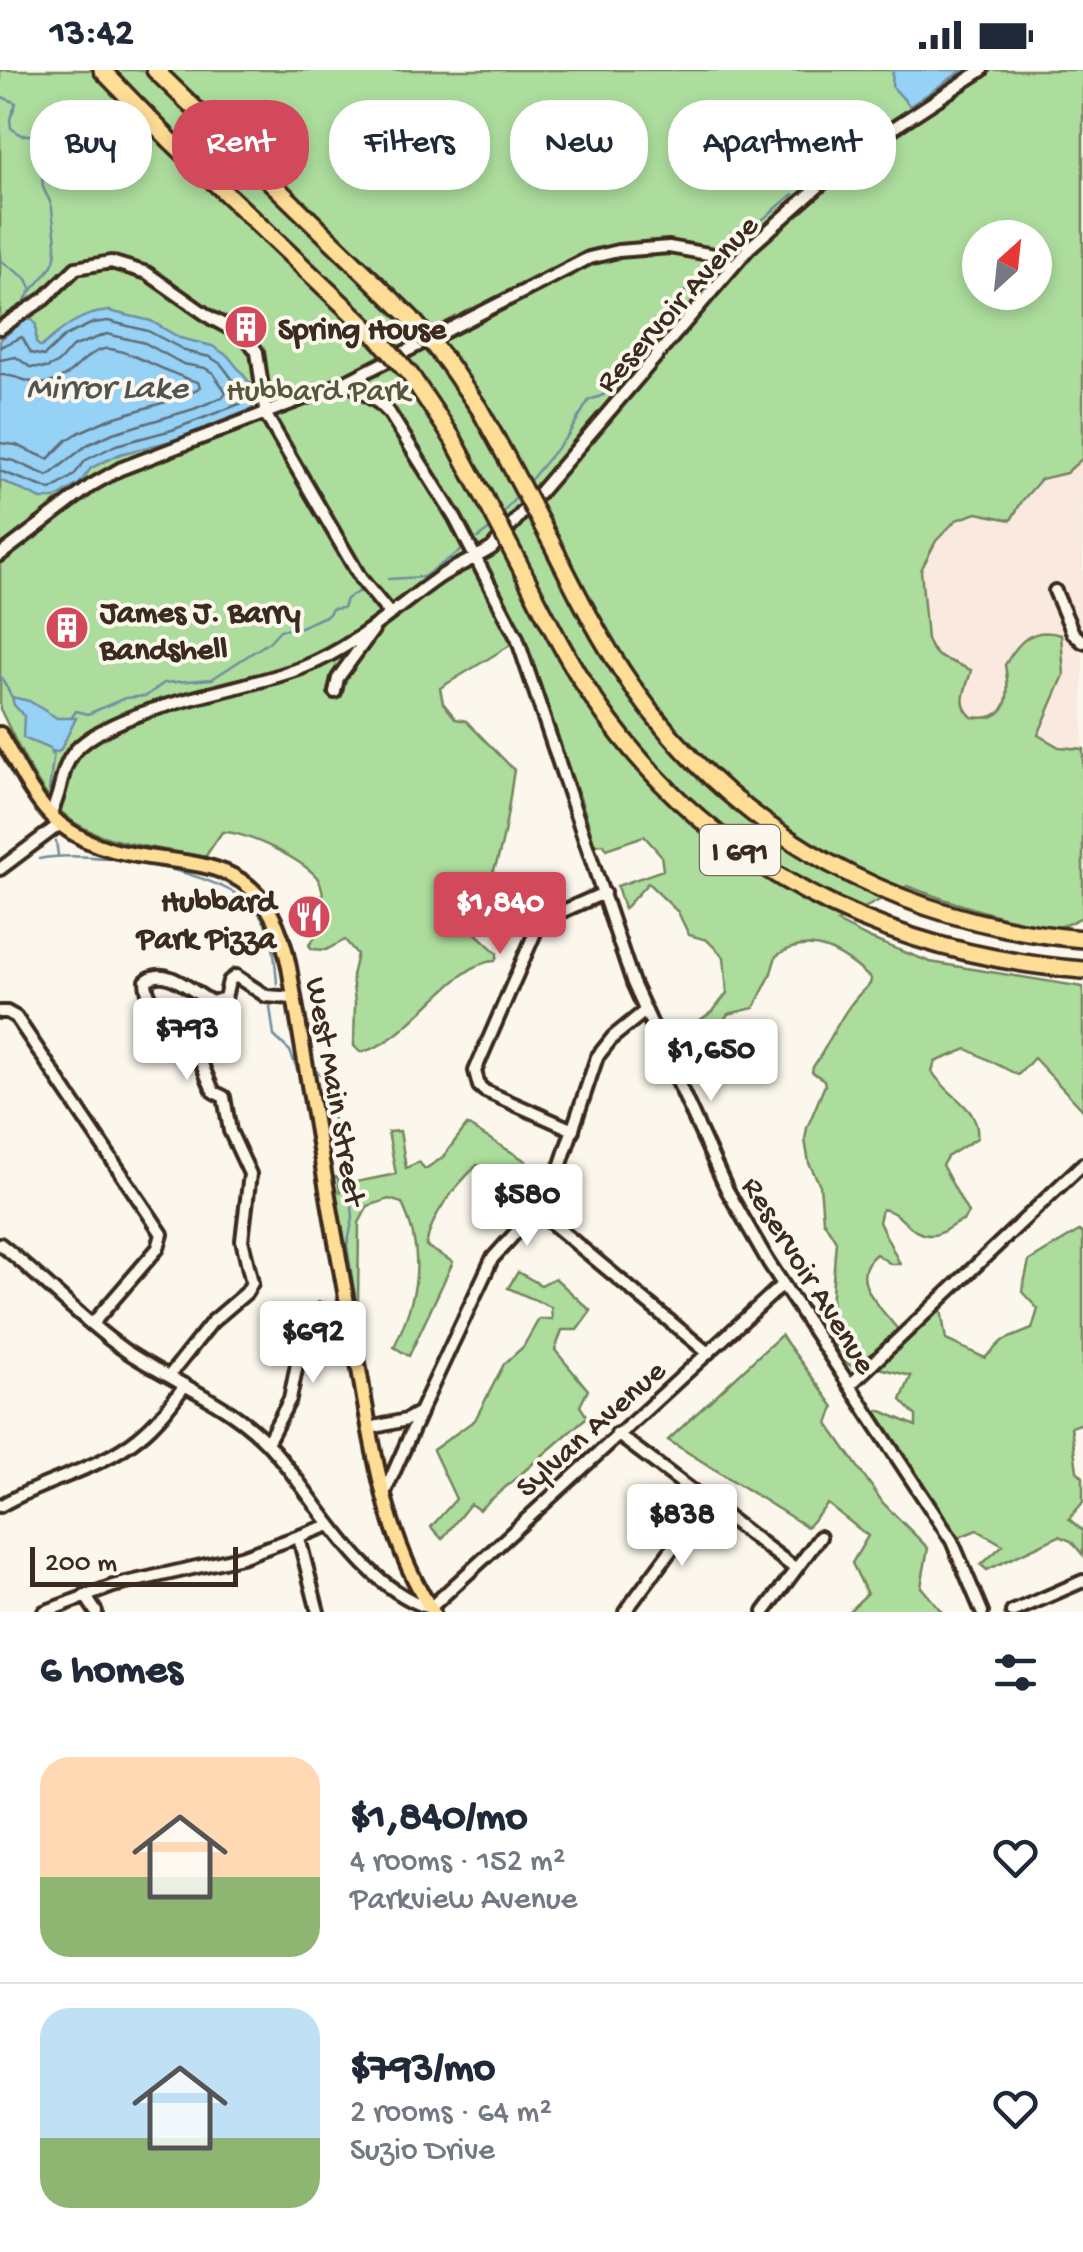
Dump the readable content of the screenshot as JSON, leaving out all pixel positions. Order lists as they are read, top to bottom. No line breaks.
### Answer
{"streets":{"highway":["I 691"],"main road":["West Main Street"],"street":["Reservoir Avenue","Sylvan Avenue"]},"crossings":[["Reservoir Avenue","Sylvan Avenue"],["West Main Street","Sylvan Avenue"]],"water":["Mirror Lake"],"parks":["Hubbard Park"],"places":{"building":["Spring House","James J. Barry Bandshell"],"restaurant":["Hubbard Park Pizza"]},"scale_bar":"200 m","north":"top right","page":{"status":"13:42","chip":["Buy","Rent","Filters","New","Apartment"],"price":["$1,840","$793","$1,650","$580","$692","$838"],"scale":"200 m","heading":"6 homes","list":[{"name":"$1,840/mo","note":"4 rooms · 152 m² · Parkview Avenue"},{"name":"$793/mo","note":"2 rooms · 64 m² · Suzio Drive"}]}}
